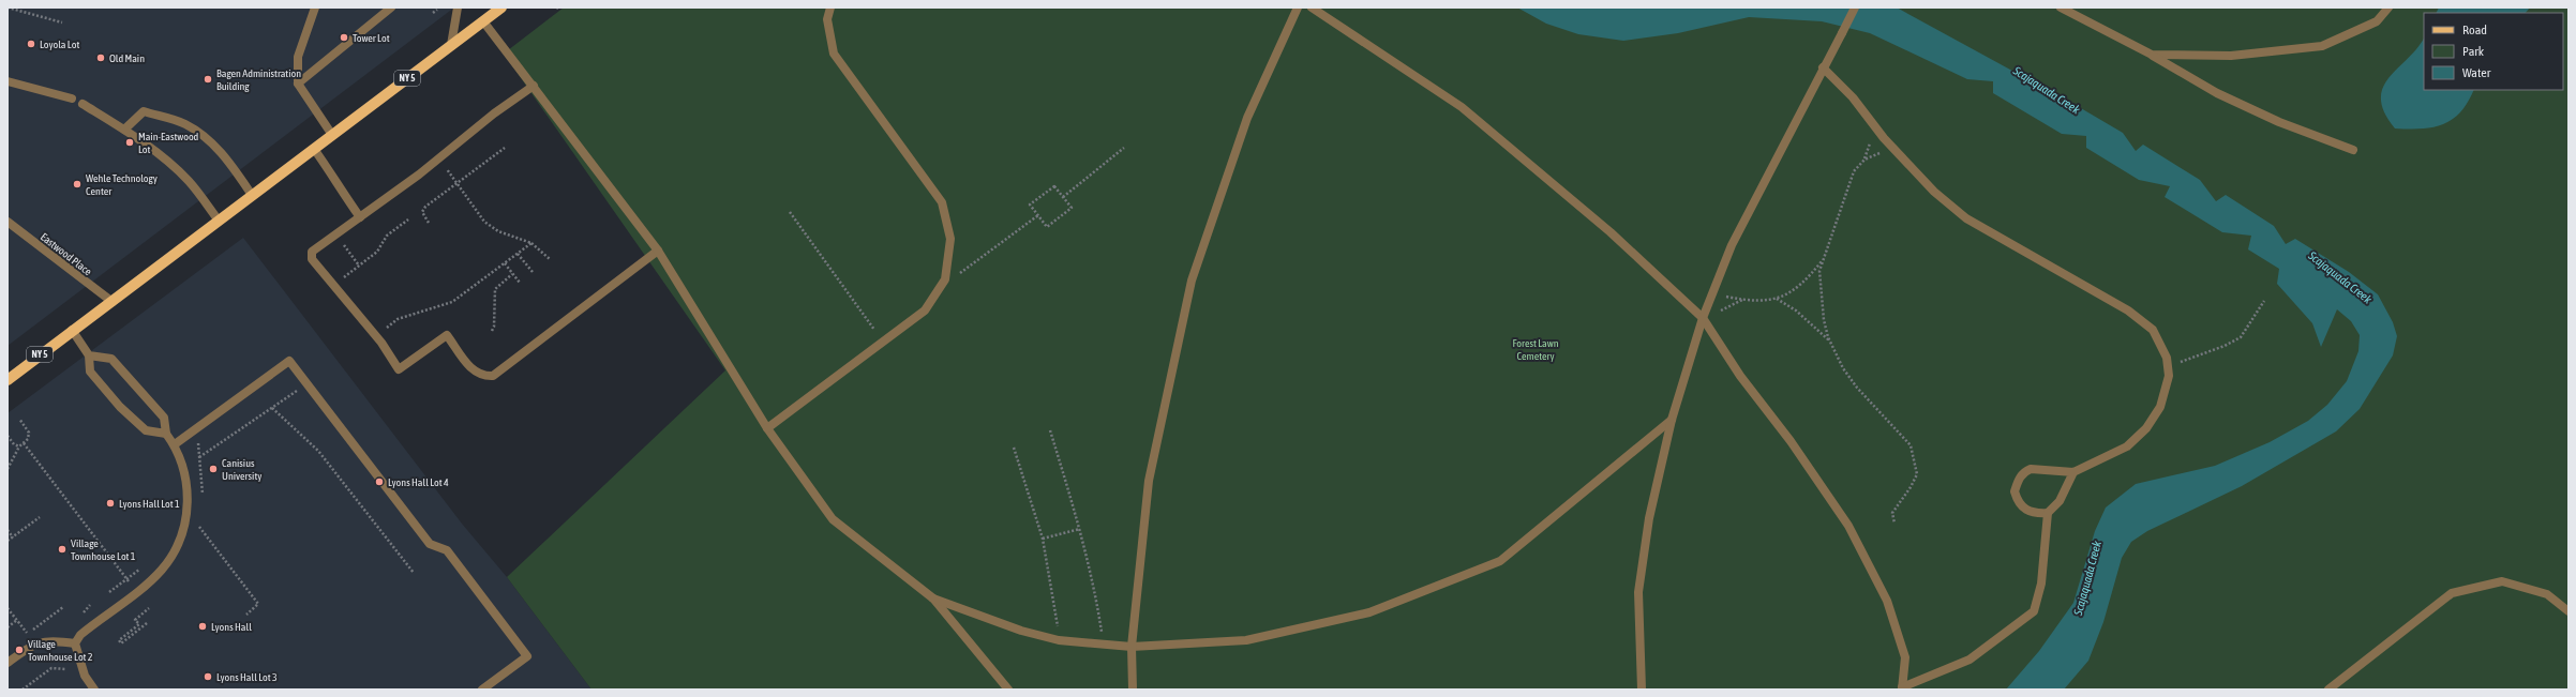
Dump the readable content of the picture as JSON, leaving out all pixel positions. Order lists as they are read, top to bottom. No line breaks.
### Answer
{"streets":{"main road":["NY 5"],"street":["Eastwood Place"]},"crossings":[["NY 5","Eastwood Place"]],"water":["Scajaquada Creek"],"parks":["Forest Lawn Cemetery"],"places":["Tower Lot","Loyola Lot","Old Main","Bagen Administration Building","Main-Eastwood Lot","Wehle Technology Center","Canisius University","Lyons Hall Lot 4","Lyons Hall Lot 1","Village Townhouse Lot 1","Lyons Hall","Village Townhouse Lot 2","Lyons Hall Lot 3"],"legend":["Road","Park","Water"]}
